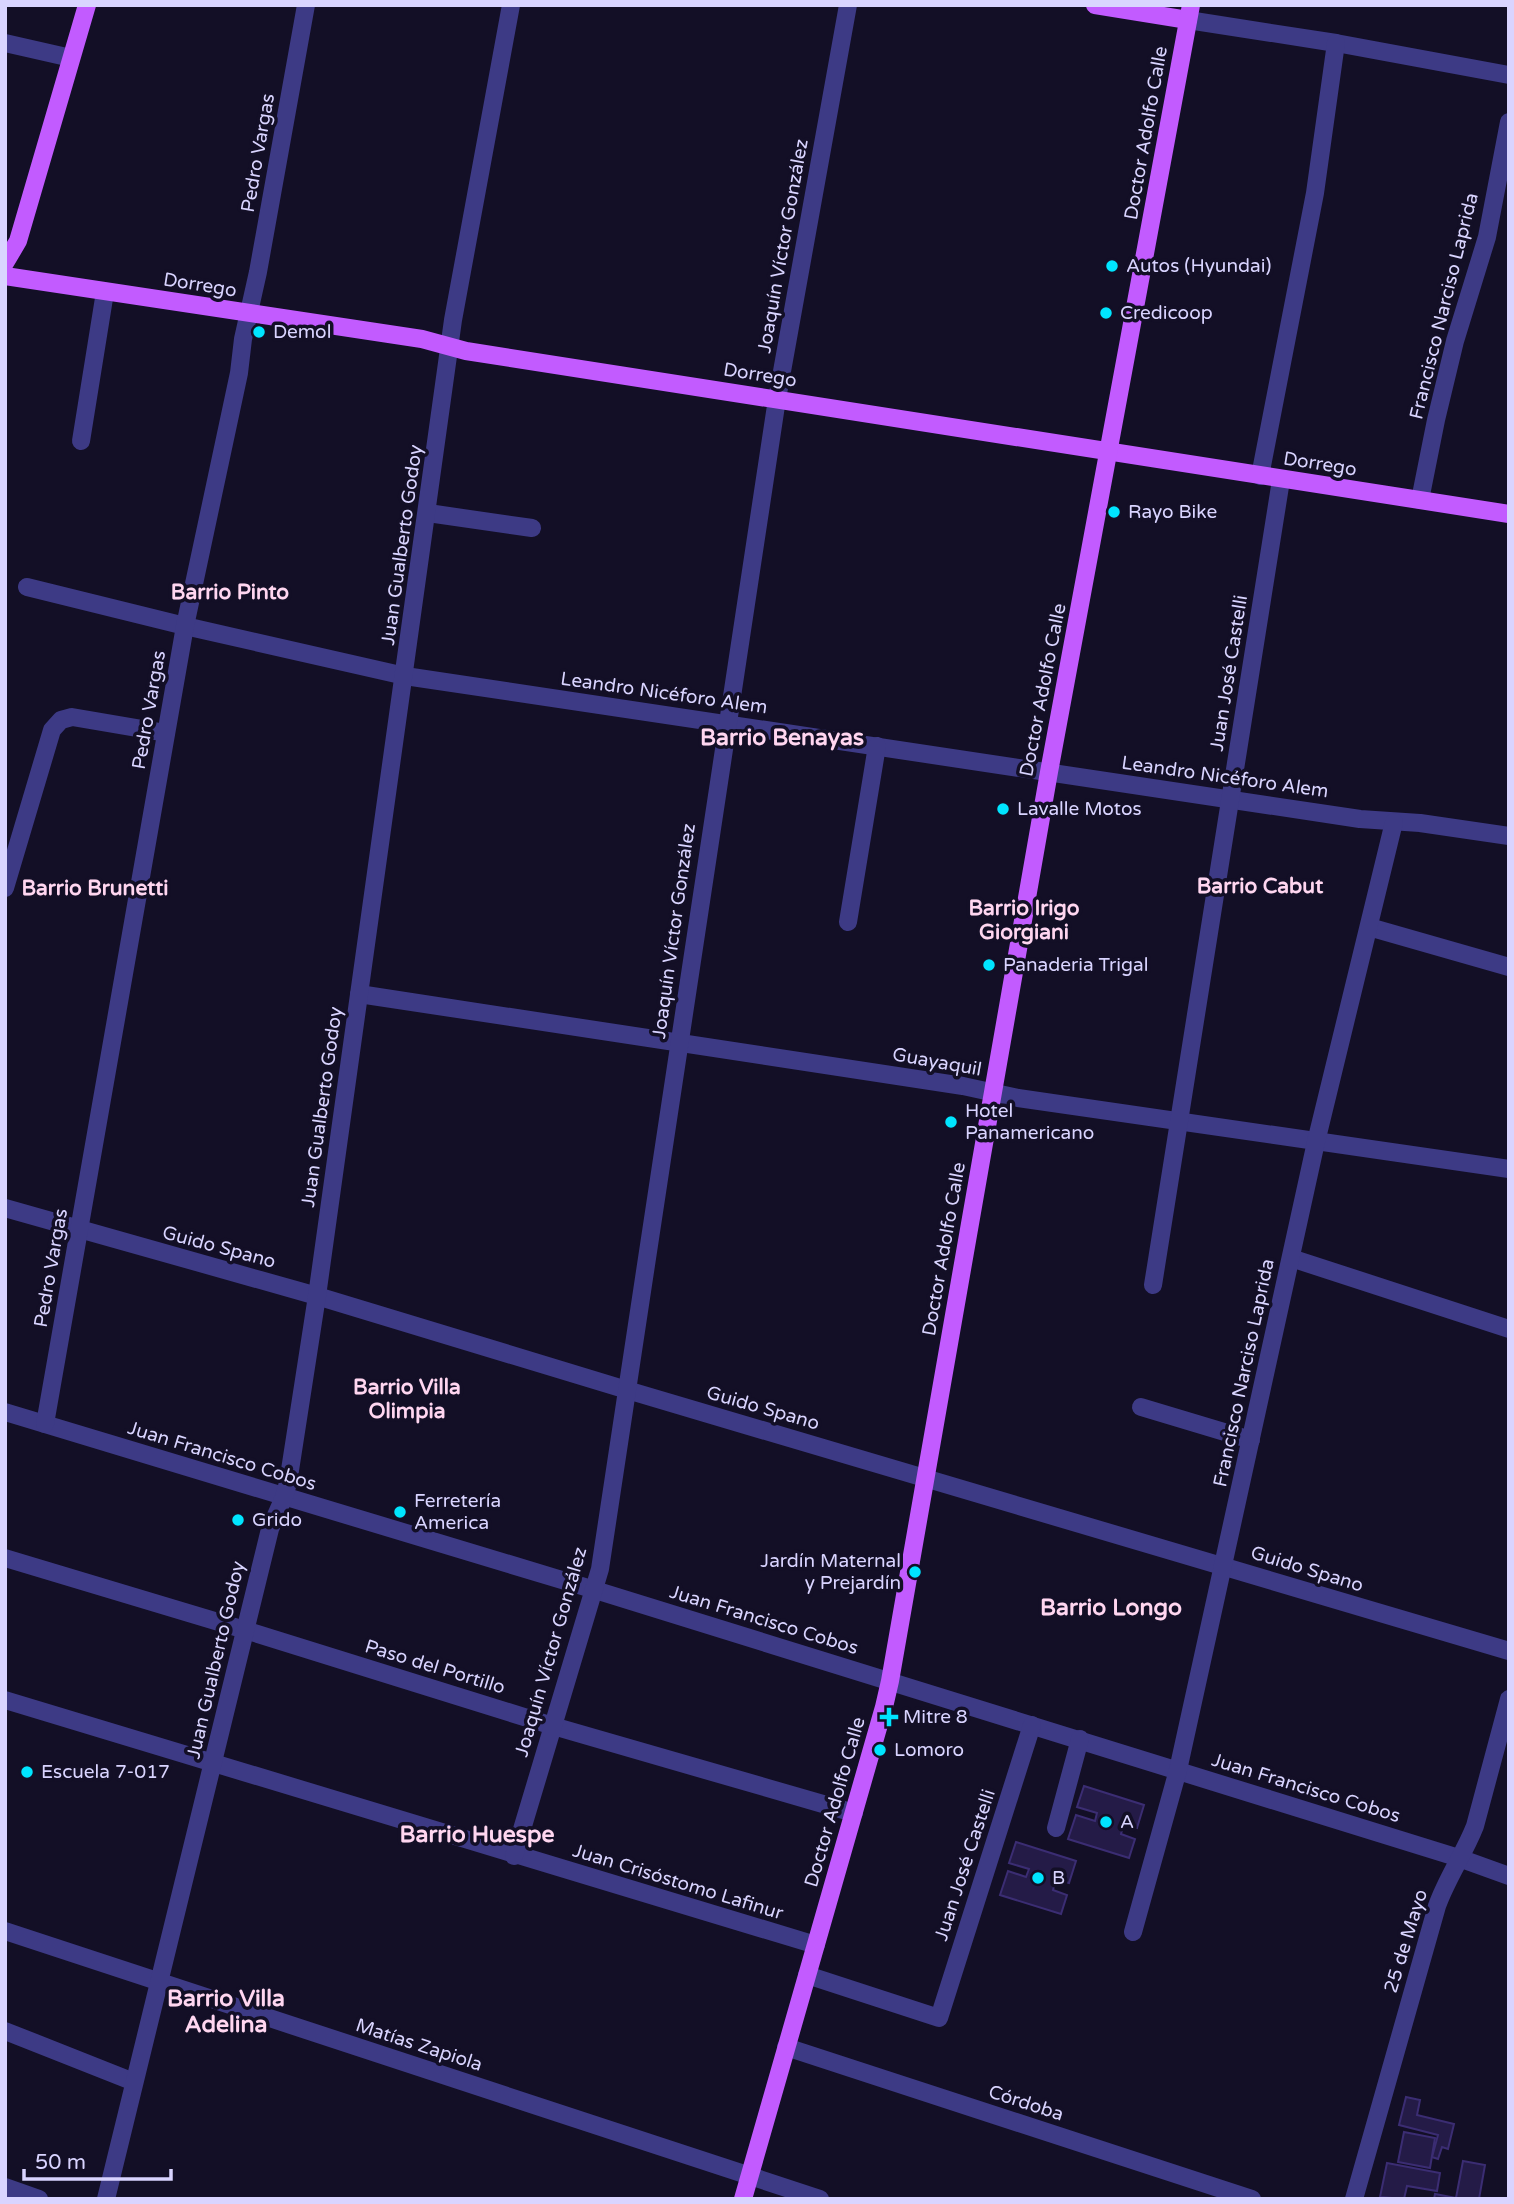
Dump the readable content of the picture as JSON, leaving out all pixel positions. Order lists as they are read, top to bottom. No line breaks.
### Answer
{"streets":{"main road":["Doctor Adolfo Calle","Dorrego"],"street":["Pedro Vargas","Joaquín Víctor González","Francisco Narciso Laprida","Juan Gualberto Godoy","Juan José Castelli","Leandro Nicéforo Alem","Guayaquil","Guido Spano","Juan Francisco Cobos","Paso del Portillo","Juan Crisóstomo Lafinur","25 de Mayo","Matías Zapiola","Córdoba"]},"crossings":[["Doctor Adolfo Calle","Dorrego"],["Doctor Adolfo Calle","Juan José Castelli"],["Doctor Adolfo Calle","Leandro Nicéforo Alem"],["Doctor Adolfo Calle","Guayaquil"],["Doctor Adolfo Calle","Guido Spano"],["Doctor Adolfo Calle","Juan Francisco Cobos"],["Doctor Adolfo Calle","Paso del Portillo"],["Doctor Adolfo Calle","Juan Crisóstomo Lafinur"],["Doctor Adolfo Calle","Matías Zapiola"],["Doctor Adolfo Calle","Córdoba"],["Pedro Vargas","Dorrego"],["Pedro Vargas","Leandro Nicéforo Alem"],["Pedro Vargas","Guido Spano"],["Pedro Vargas","Juan Francisco Cobos"],["Joaquín Víctor González","Dorrego"],["Joaquín Víctor González","Leandro Nicéforo Alem"],["Joaquín Víctor González","Guayaquil"],["Joaquín Víctor González","Guido Spano"],["Joaquín Víctor González","Juan Francisco Cobos"],["Joaquín Víctor González","Paso del Portillo"],["Joaquín Víctor González","Juan Crisóstomo Lafinur"],["Dorrego","Francisco Narciso Laprida"],["Dorrego","Juan Gualberto Godoy"],["Dorrego","Juan José Castelli"],["Francisco Narciso Laprida","Leandro Nicéforo Alem"],["Francisco Narciso Laprida","Guayaquil"],["Francisco Narciso Laprida","Guido Spano"],["Francisco Narciso Laprida","Juan Francisco Cobos"],["Juan Gualberto Godoy","Leandro Nicéforo Alem"],["Juan Gualberto Godoy","Guayaquil"],["Juan Gualberto Godoy","Guido Spano"],["Juan Gualberto Godoy","Juan Francisco Cobos"],["Juan Gualberto Godoy","Paso del Portillo"],["Juan Gualberto Godoy","Juan Crisóstomo Lafinur"],["Juan Gualberto Godoy","Matías Zapiola"],["Juan José Castelli","Leandro Nicéforo Alem"],["Juan José Castelli","Guayaquil"],["Juan José Castelli","Juan Francisco Cobos"],["Juan Francisco Cobos","25 de Mayo"]],"districts":["Barrio Pinto","Barrio Benayas","Barrio Cabut","Barrio Brunetti","Barrio Irigo Giorgiani","Barrio Villa Olimpia","Barrio Longo","Barrio Huespe","Barrio Villa Adelina"],"places":{"other":["Autos (Hyundai)","Credicoop","Demol","Rayo Bike","Lavalle Motos","Panaderia Trigal","Hotel Panamericano","Ferretería America","Grido","Jardín Maternal y Prejardín","Lomoro","Escuela 7-017","A","B"],"health":["Mitre 8"]},"scale_bar":"50 m"}
